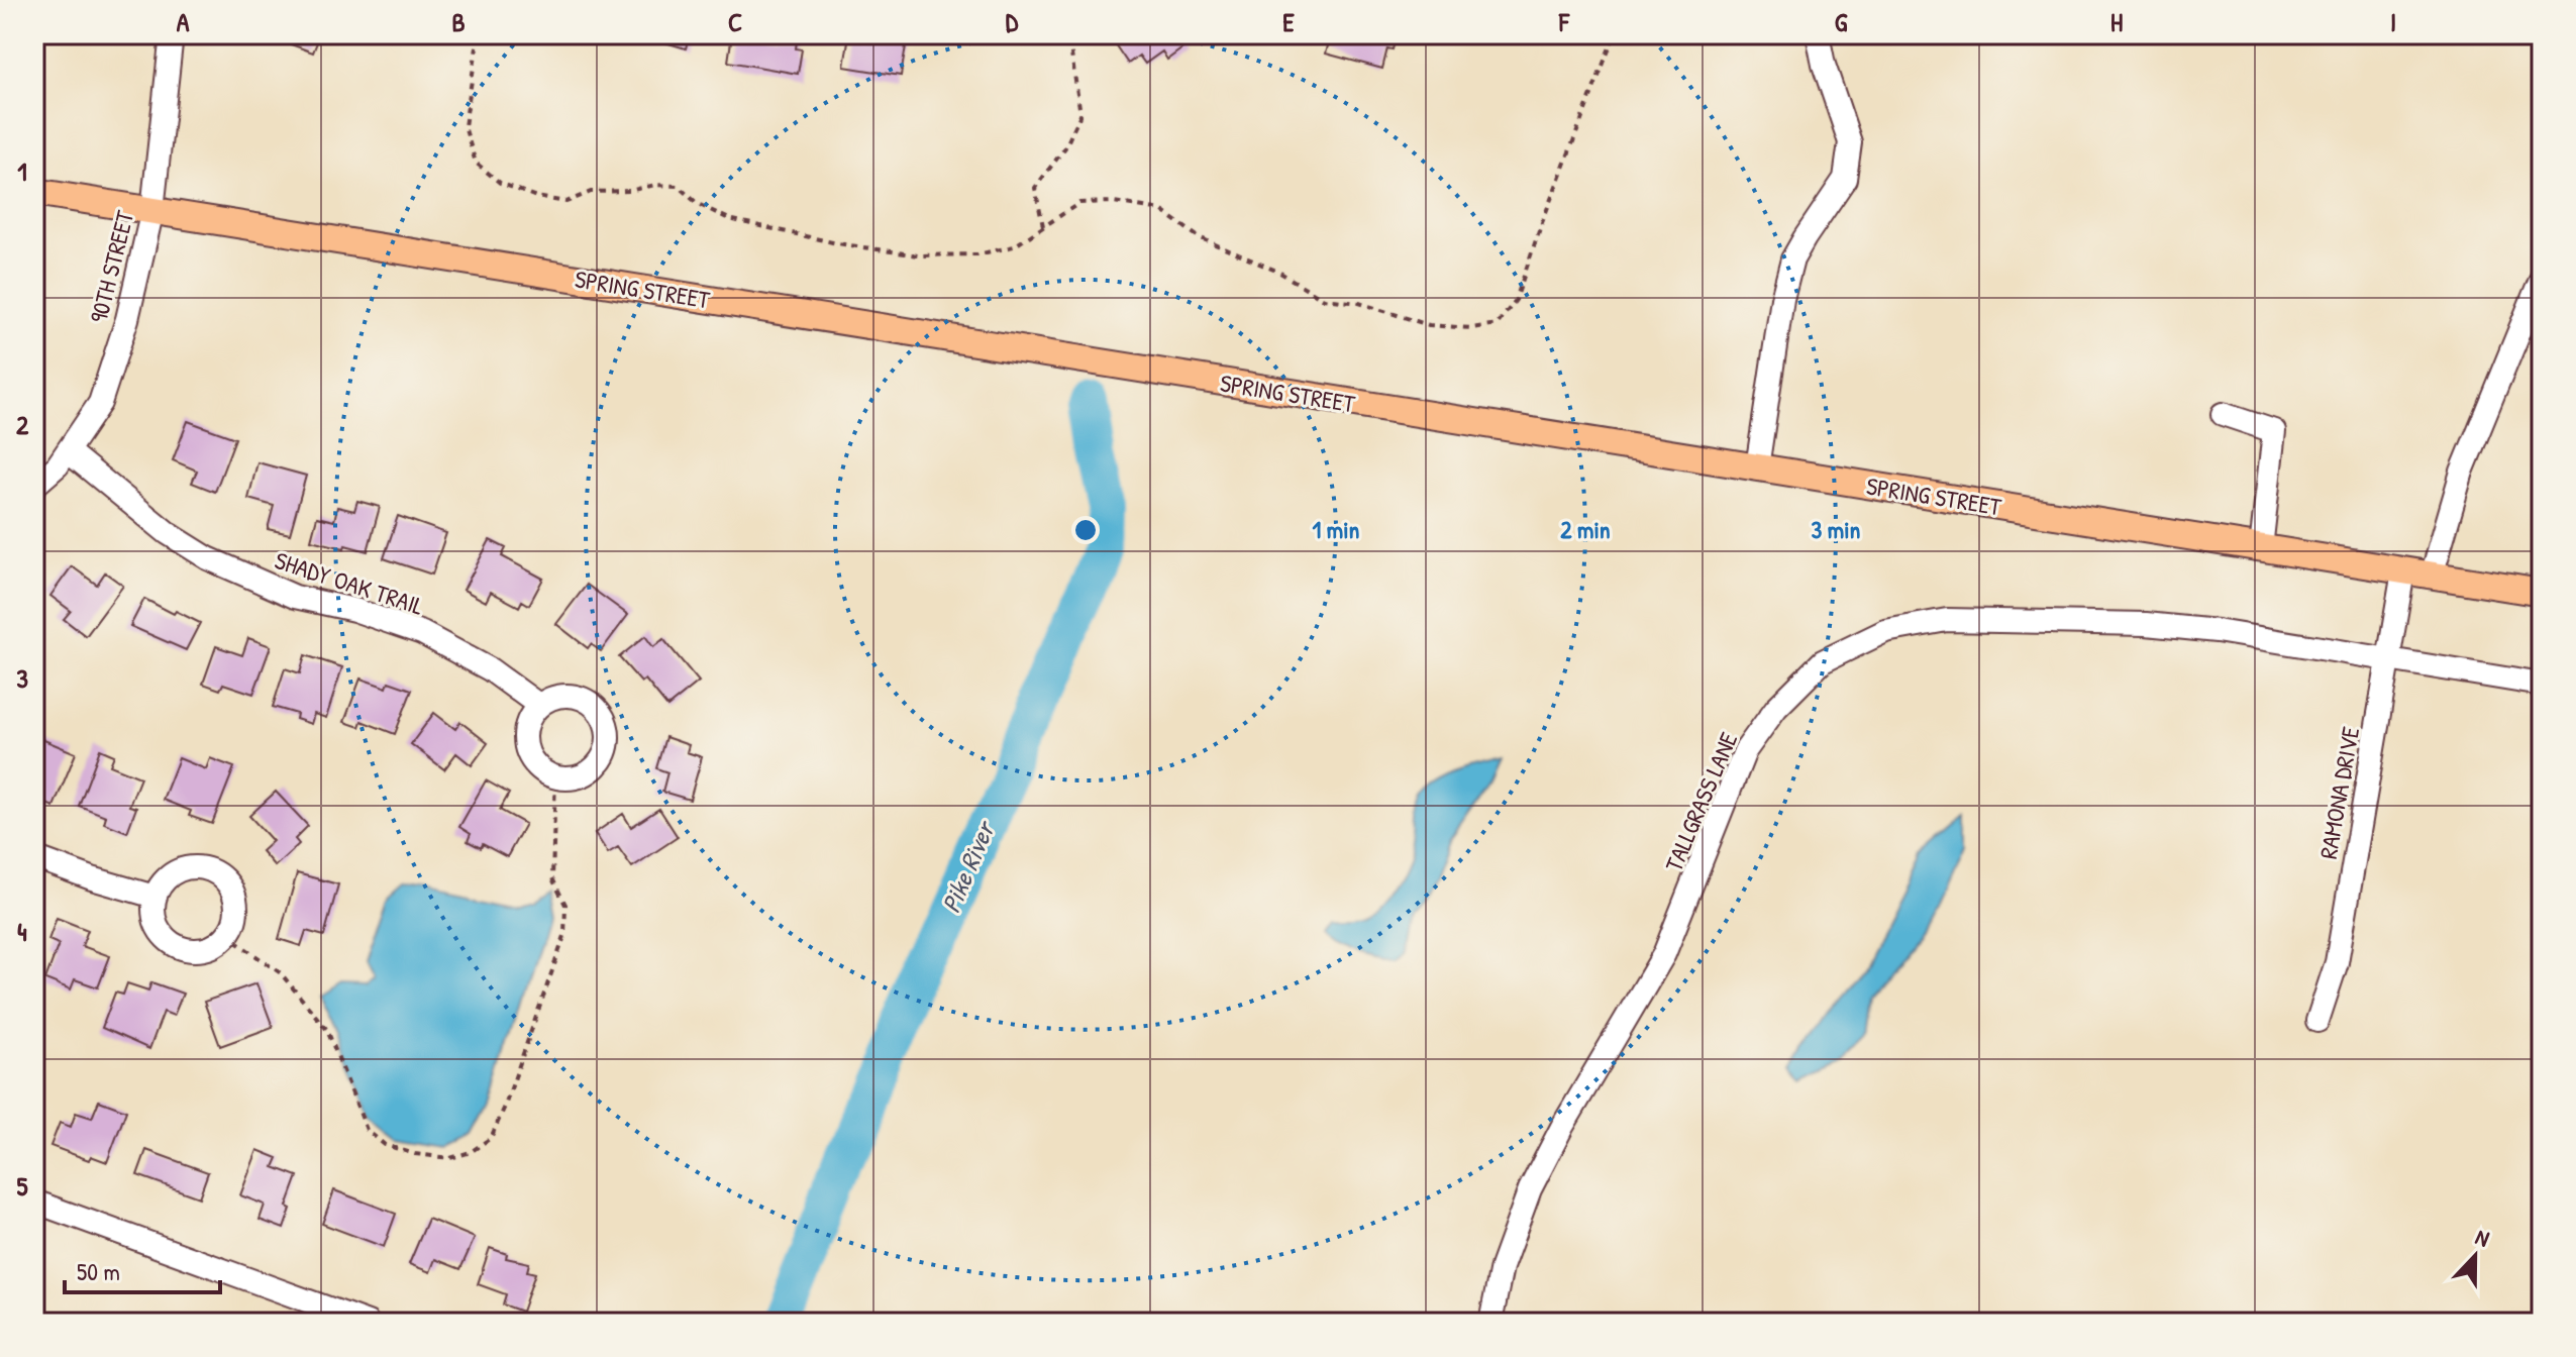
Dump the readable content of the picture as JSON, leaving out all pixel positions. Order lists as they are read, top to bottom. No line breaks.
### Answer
{"streets":{"main road":["SPRING STREET"],"street":["90TH STREET","SHADY OAK TRAIL","RAMONA DRIVE","TALLGRASS LANE"]},"crossings":[["90TH STREET","SPRING STREET"],["90TH STREET","SHADY OAK TRAIL"],["SPRING STREET","RAMONA DRIVE"],["RAMONA DRIVE","TALLGRASS LANE"]],"water":["Pike River"],"scale_bar":"50 m","north":"top","grid":{"columns":["A","B","C","D","E","F","G","H","I"],"rows":["1","2","3","4","5"]},"rings":["1 min","2 min","3 min"]}
